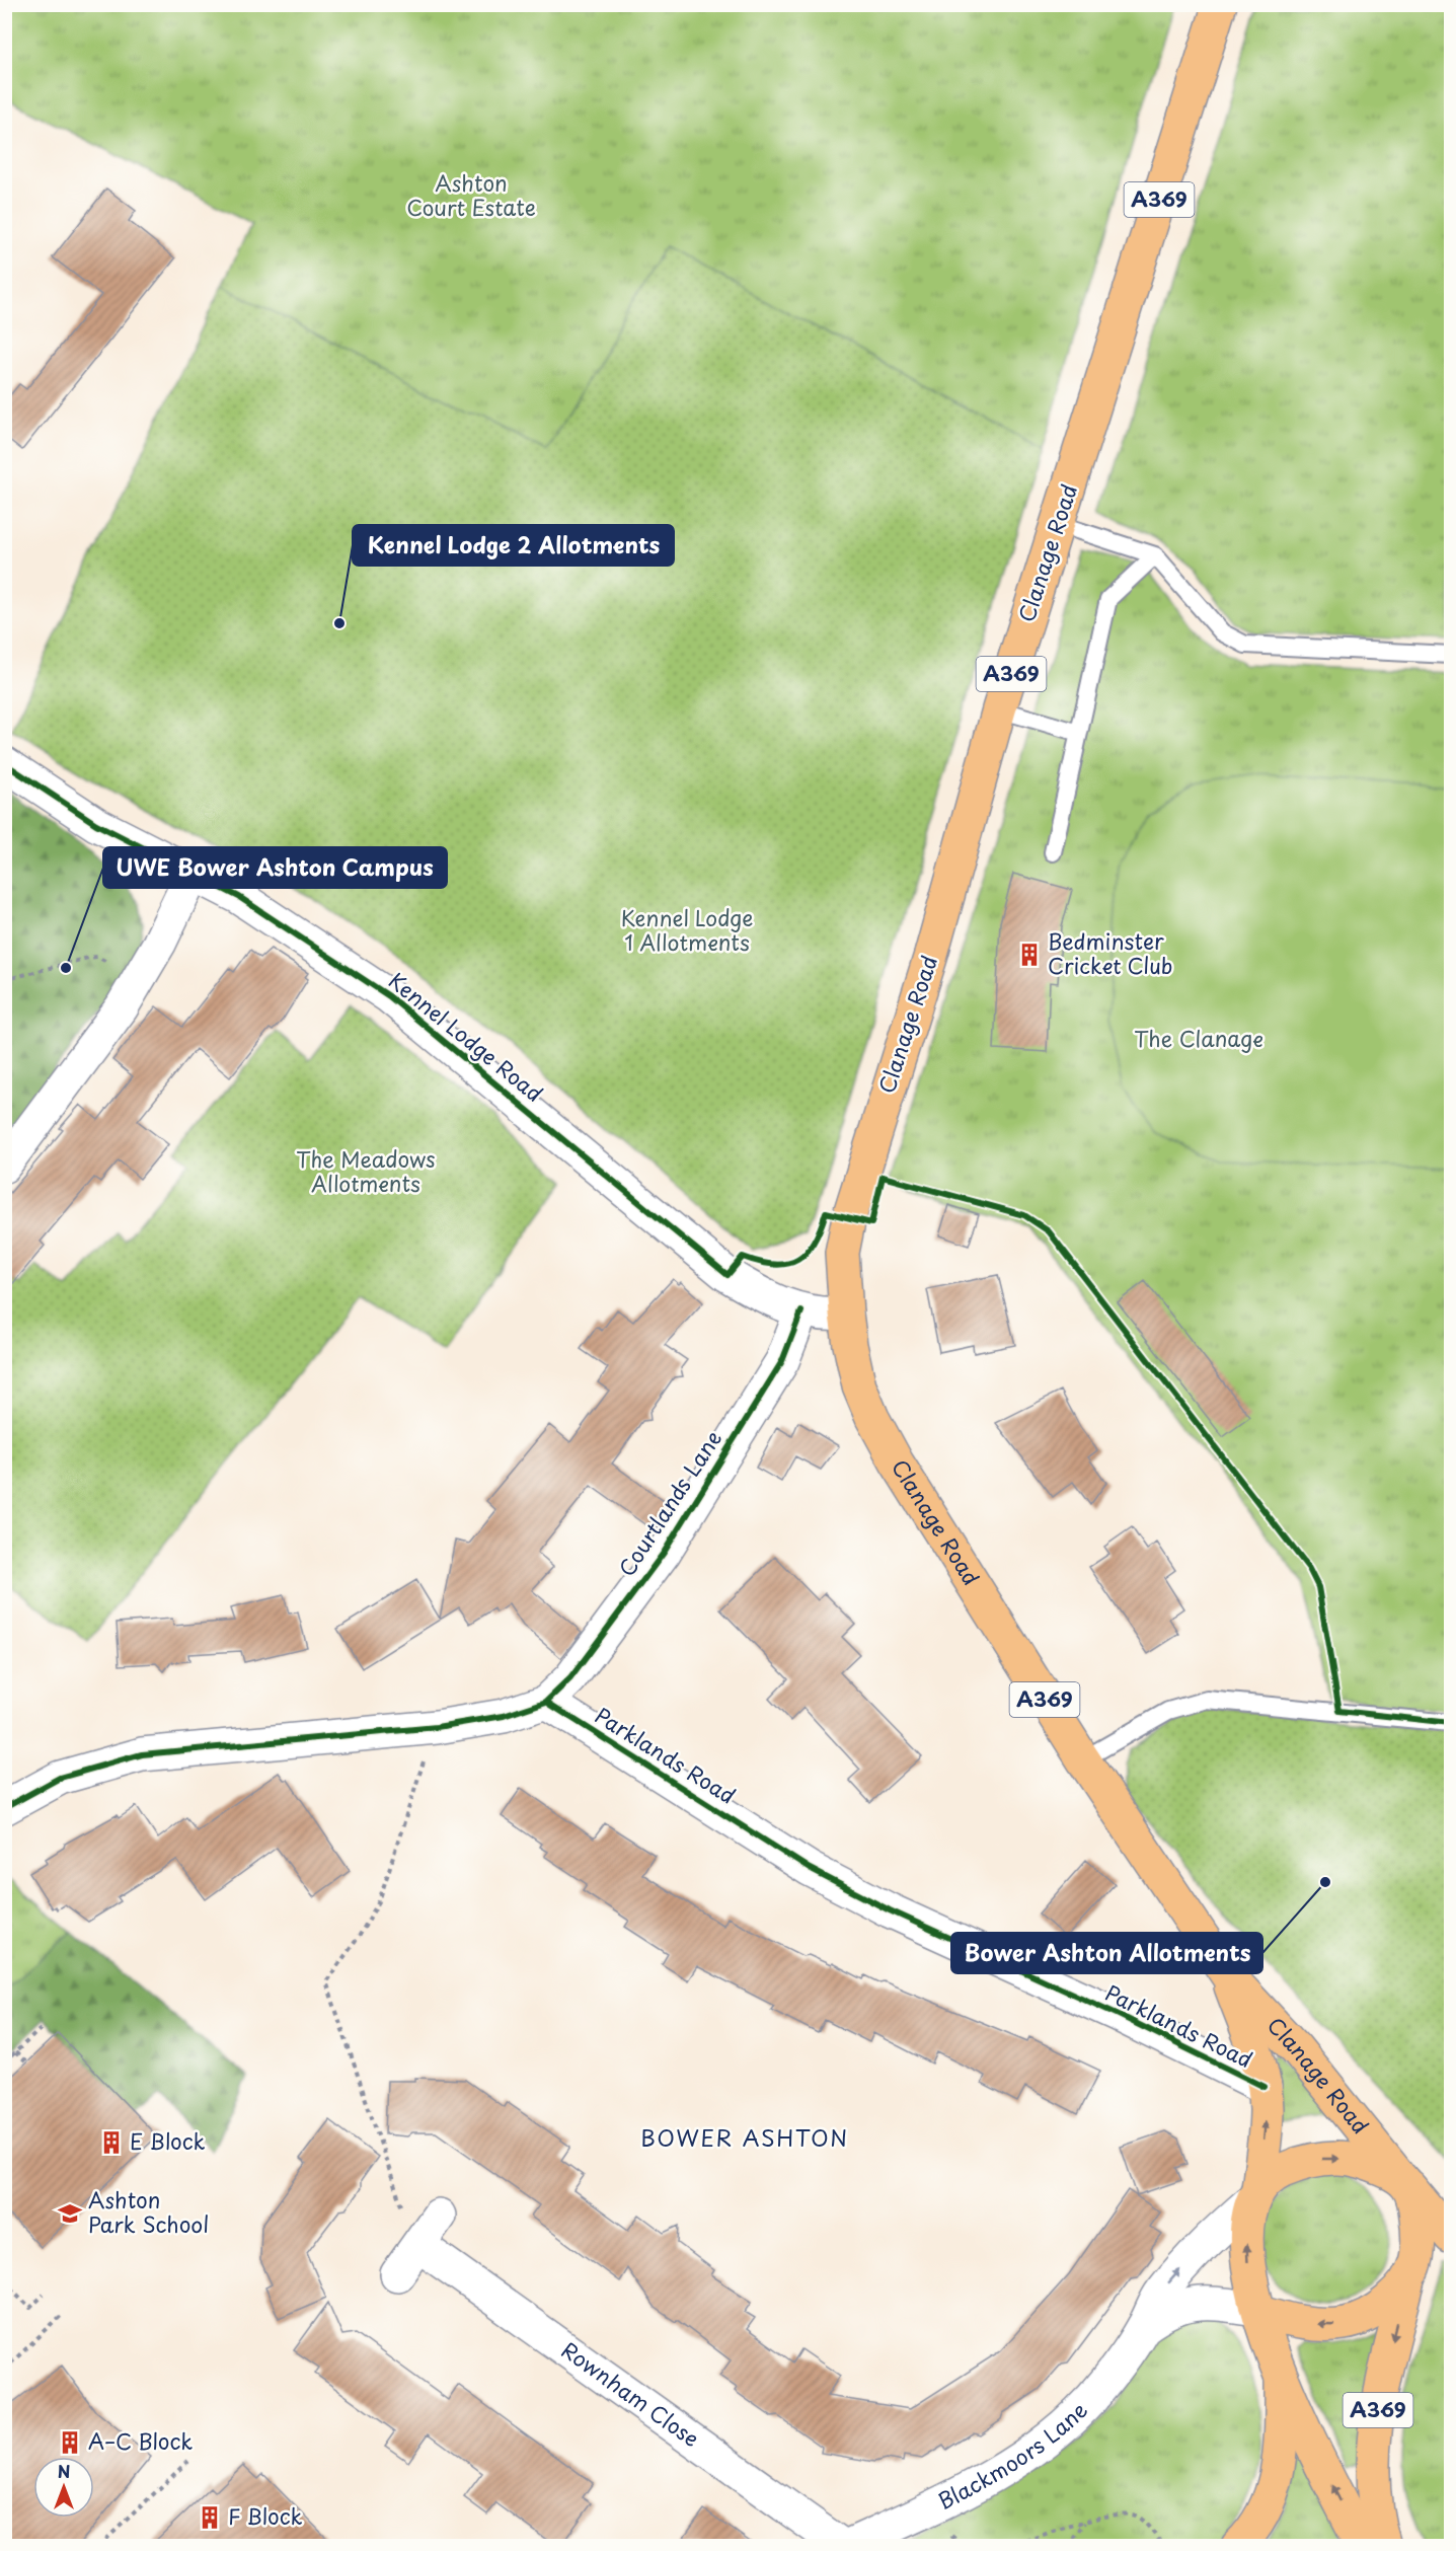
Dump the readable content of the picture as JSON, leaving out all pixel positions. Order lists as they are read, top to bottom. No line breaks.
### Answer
{"streets":{"main road":["A369","Clanage Road"],"street":["Kennel Lodge Road","Courtlands Lane","Parklands Road","Rownham Close","Blackmoors Lane"]},"crossings":[["A369","Clanage Road"],["A369","Blackmoors Lane"],["Clanage Road","Kennel Lodge Road"],["Clanage Road","Parklands Road"],["Clanage Road","Blackmoors Lane"],["Kennel Lodge Road","Courtlands Lane"],["Courtlands Lane","Parklands Road"]],"districts":["BOWER ASHTON"],"parks":["Ashton Court Estate","Kennel Lodge 1 Allotments","The Clanage","The Meadows Allotments"],"places":{"other":["Kennel Lodge 2 Allotments","UWE Bower Ashton Campus","Bower Ashton Allotments"],"building":["Bedminster Cricket Club","E Block","A–C Block","F Block"],"school or university":["Ashton Park School"]},"north":"top"}
